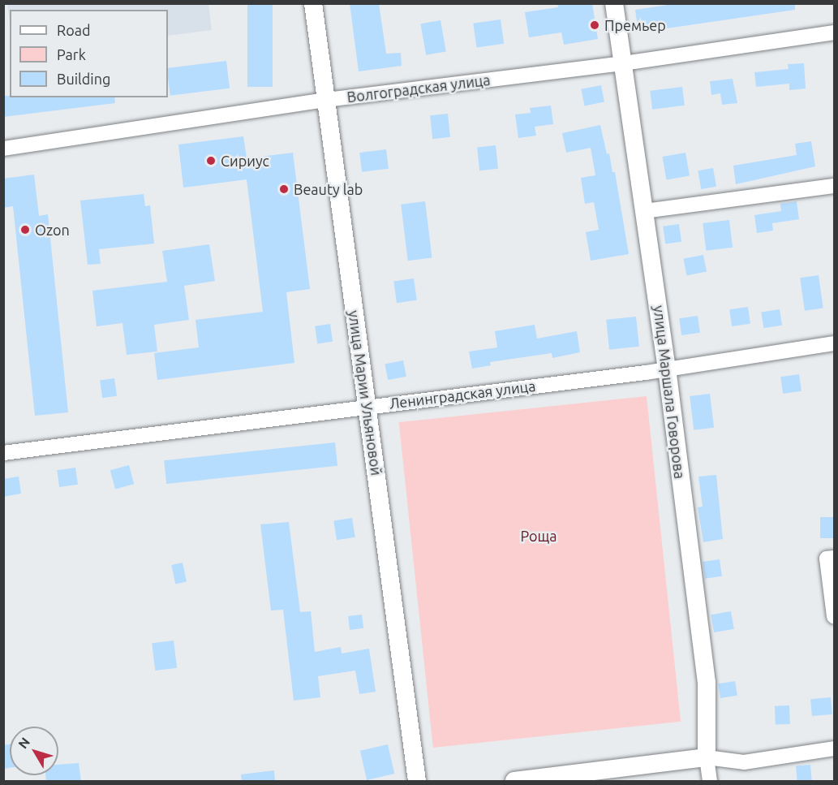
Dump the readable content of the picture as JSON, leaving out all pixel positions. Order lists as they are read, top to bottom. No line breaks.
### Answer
{"streets":{"street":["Волгоградская улица","улица Маршала Говорова","улица Марии Ульяновой","Ленинградская улица"]},"crossings":[["Волгоградская улица","улица Маршала Говорова"],["Волгоградская улица","улица Марии Ульяновой"],["улица Маршала Говорова","Ленинградская улица"],["улица Марии Ульяновой","Ленинградская улица"]],"parks":["Роща"],"places":["Премьер","Сириус","Beauty lab","Ozon"],"legend":["Road","Park","Building"],"north":"top left"}
